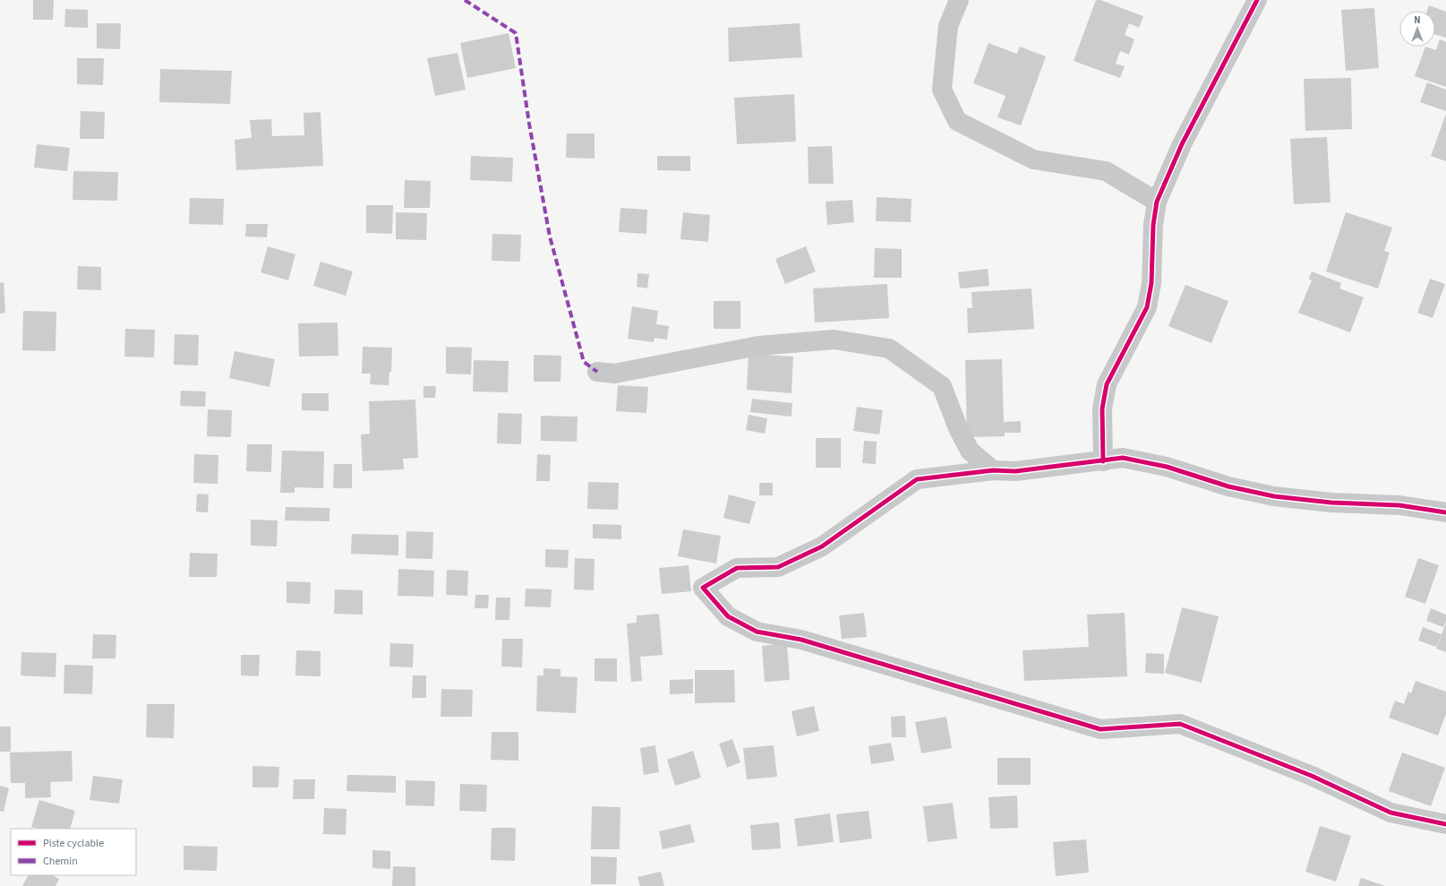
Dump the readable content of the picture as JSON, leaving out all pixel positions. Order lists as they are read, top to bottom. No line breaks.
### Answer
{"legend":["Piste cyclable","Chemin"],"north":"top"}
